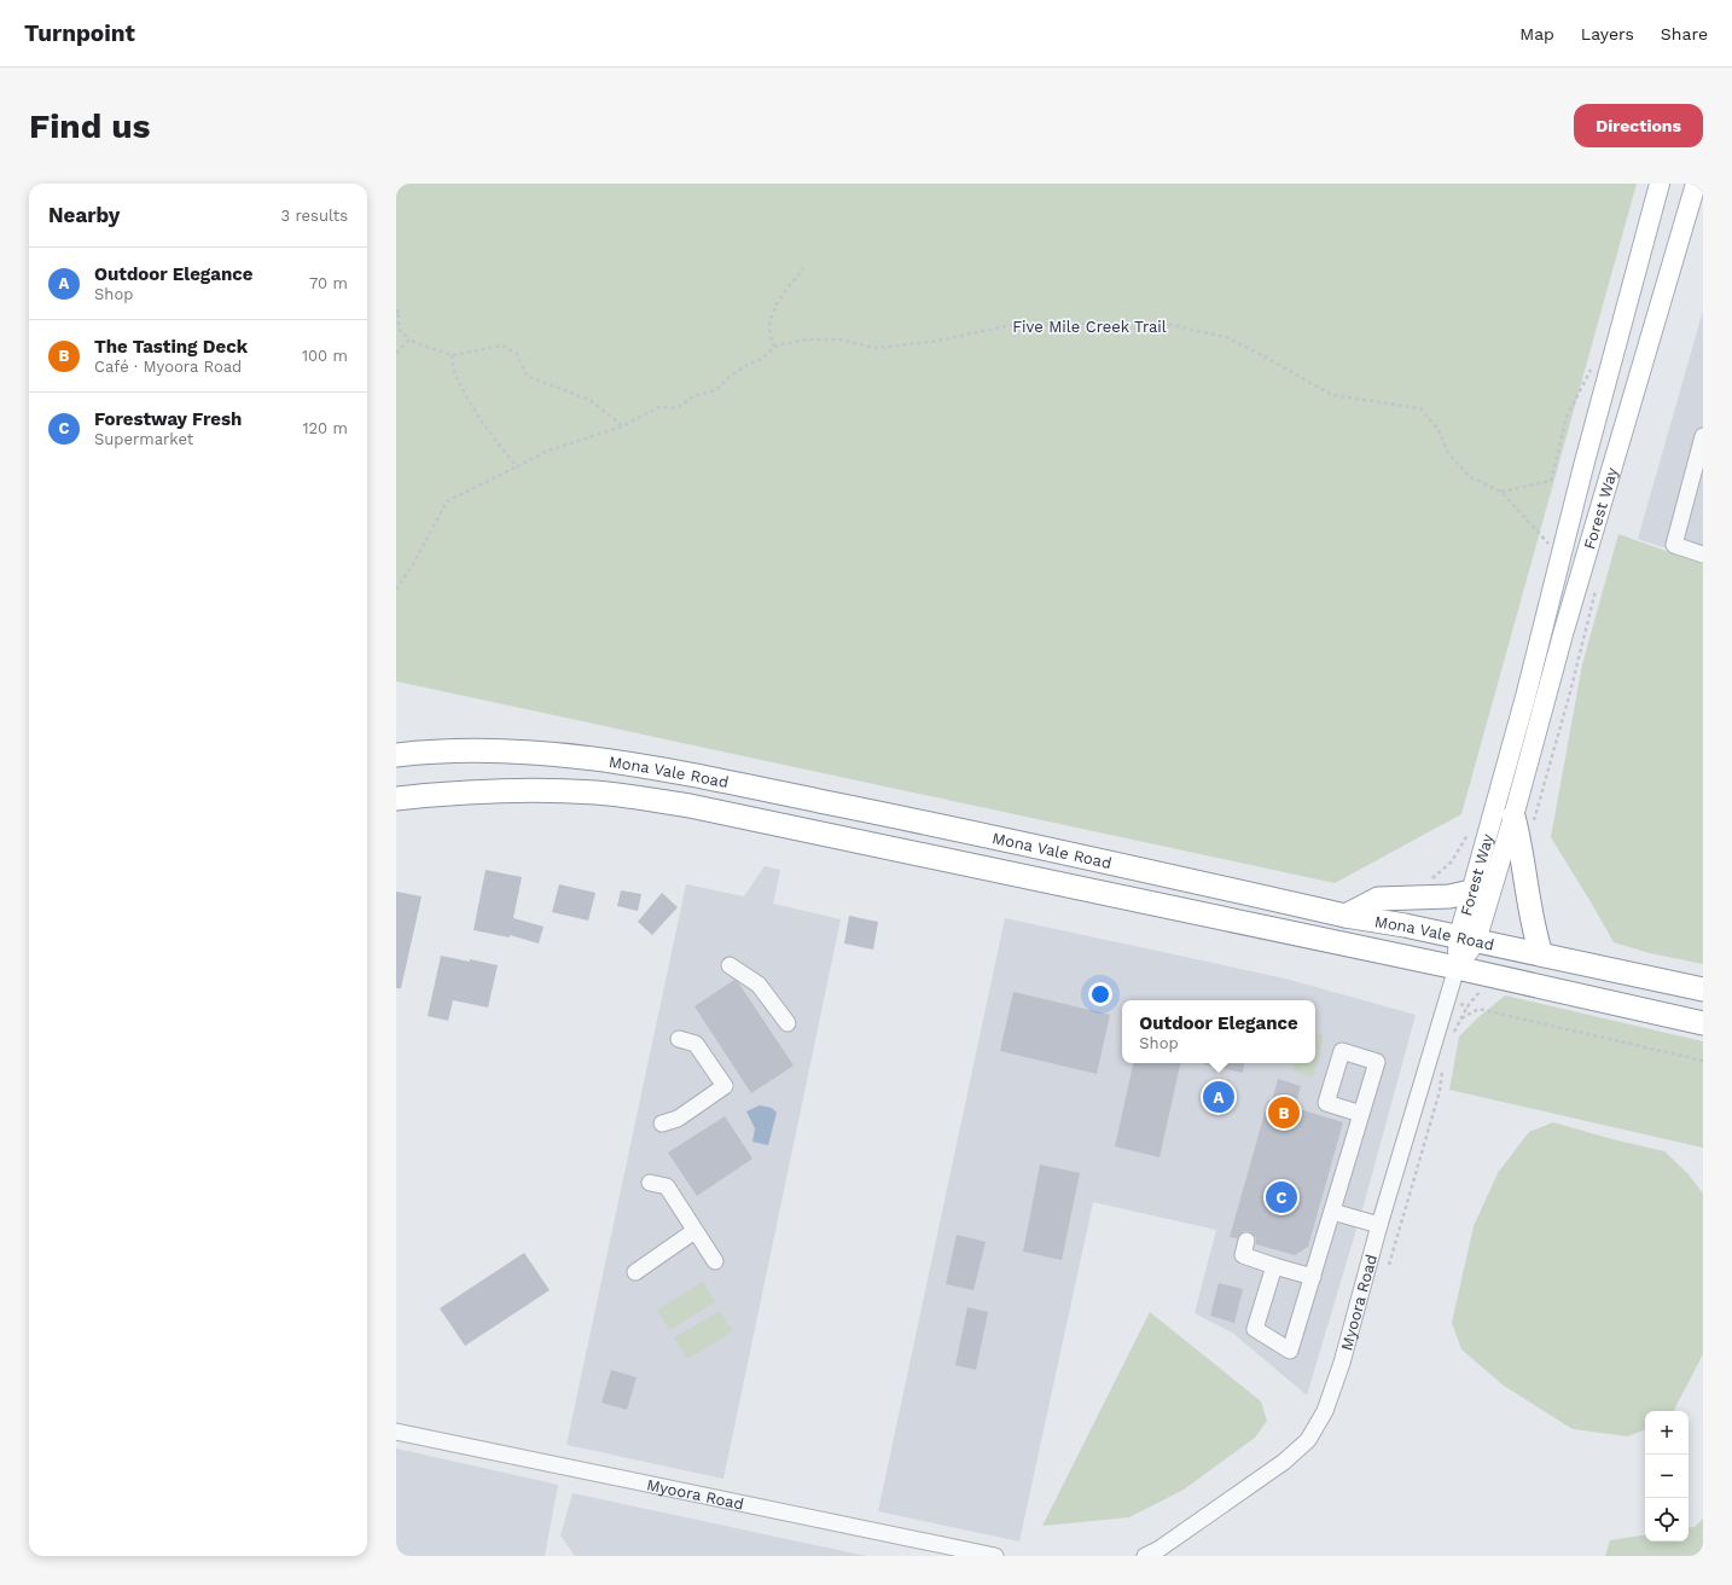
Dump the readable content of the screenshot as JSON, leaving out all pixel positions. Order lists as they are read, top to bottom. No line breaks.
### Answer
{"streets":{"highway":["Mona Vale Road"],"main road":["Forest Way"],"street":["Myoora Road"],"path":["Five Mile Creek Trail"]},"crossings":[["Five Mile Creek Trail","Forest Way"],["Forest Way","Mona Vale Road"],["Forest Way","Myoora Road"],["Mona Vale Road","Myoora Road"]],"page":{"header":"Turnpoint","nav":["Map","Layers","Share"],"buttons":"Directions","title":"Find us","heading":["Nearby","3 results"],"list":[{"mark":"A","name":"Outdoor Elegance","note":"Shop","value":"70 m"},{"mark":"B","name":"The Tasting Deck","note":"Café · Myoora Road","value":"100 m"},{"mark":"C","name":"Forestway Fresh","note":"Supermarket","value":"120 m"}],"popup":["Outdoor Elegance","Shop"],"pins":["A","B","C"],"map_buttons":["+","−"]}}
